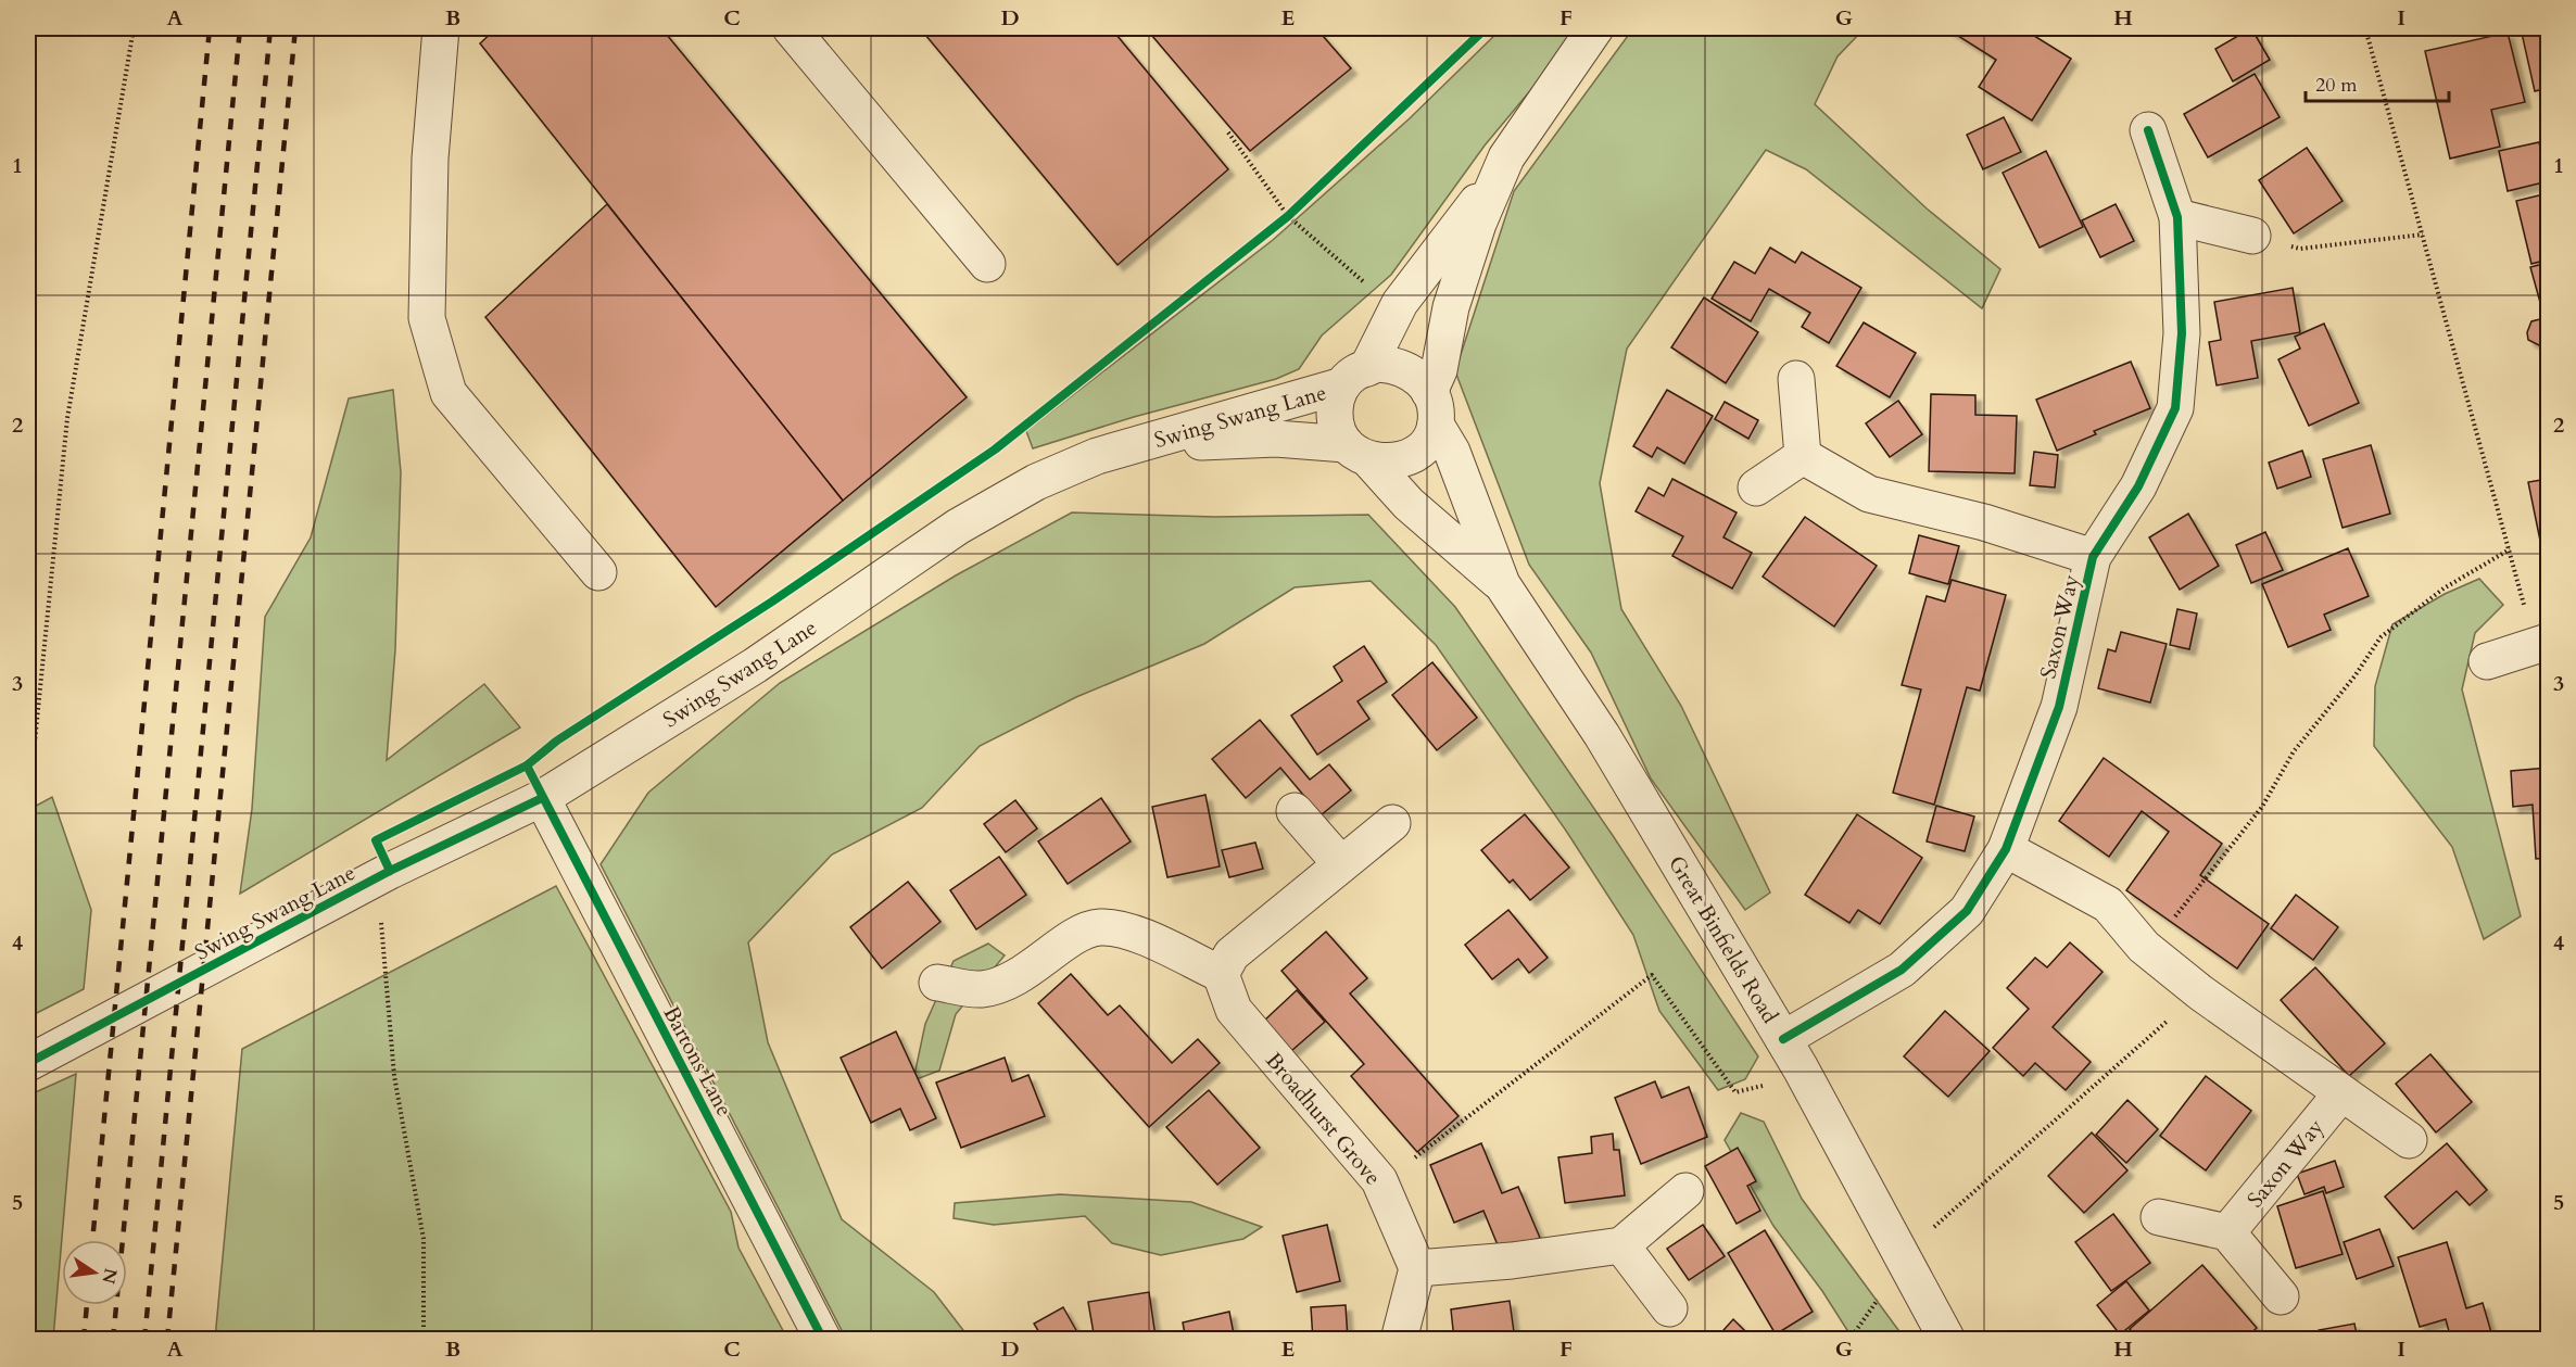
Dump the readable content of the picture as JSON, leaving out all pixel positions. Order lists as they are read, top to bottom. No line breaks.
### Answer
{"streets":{"street":["Swing Swang Lane","Saxon Way","Great Binfields Road","Bartons Lane","Broadhurst Grove"]},"crossings":[["Swing Swang Lane","Great Binfields Road"],["Swing Swang Lane","Bartons Lane"],["Saxon Way","Great Binfields Road"]],"scale_bar":"20 m","north":"right","grid":{"columns":["A","B","C","D","E","F","G","H","I"],"rows":["1","2","3","4","5"]}}
